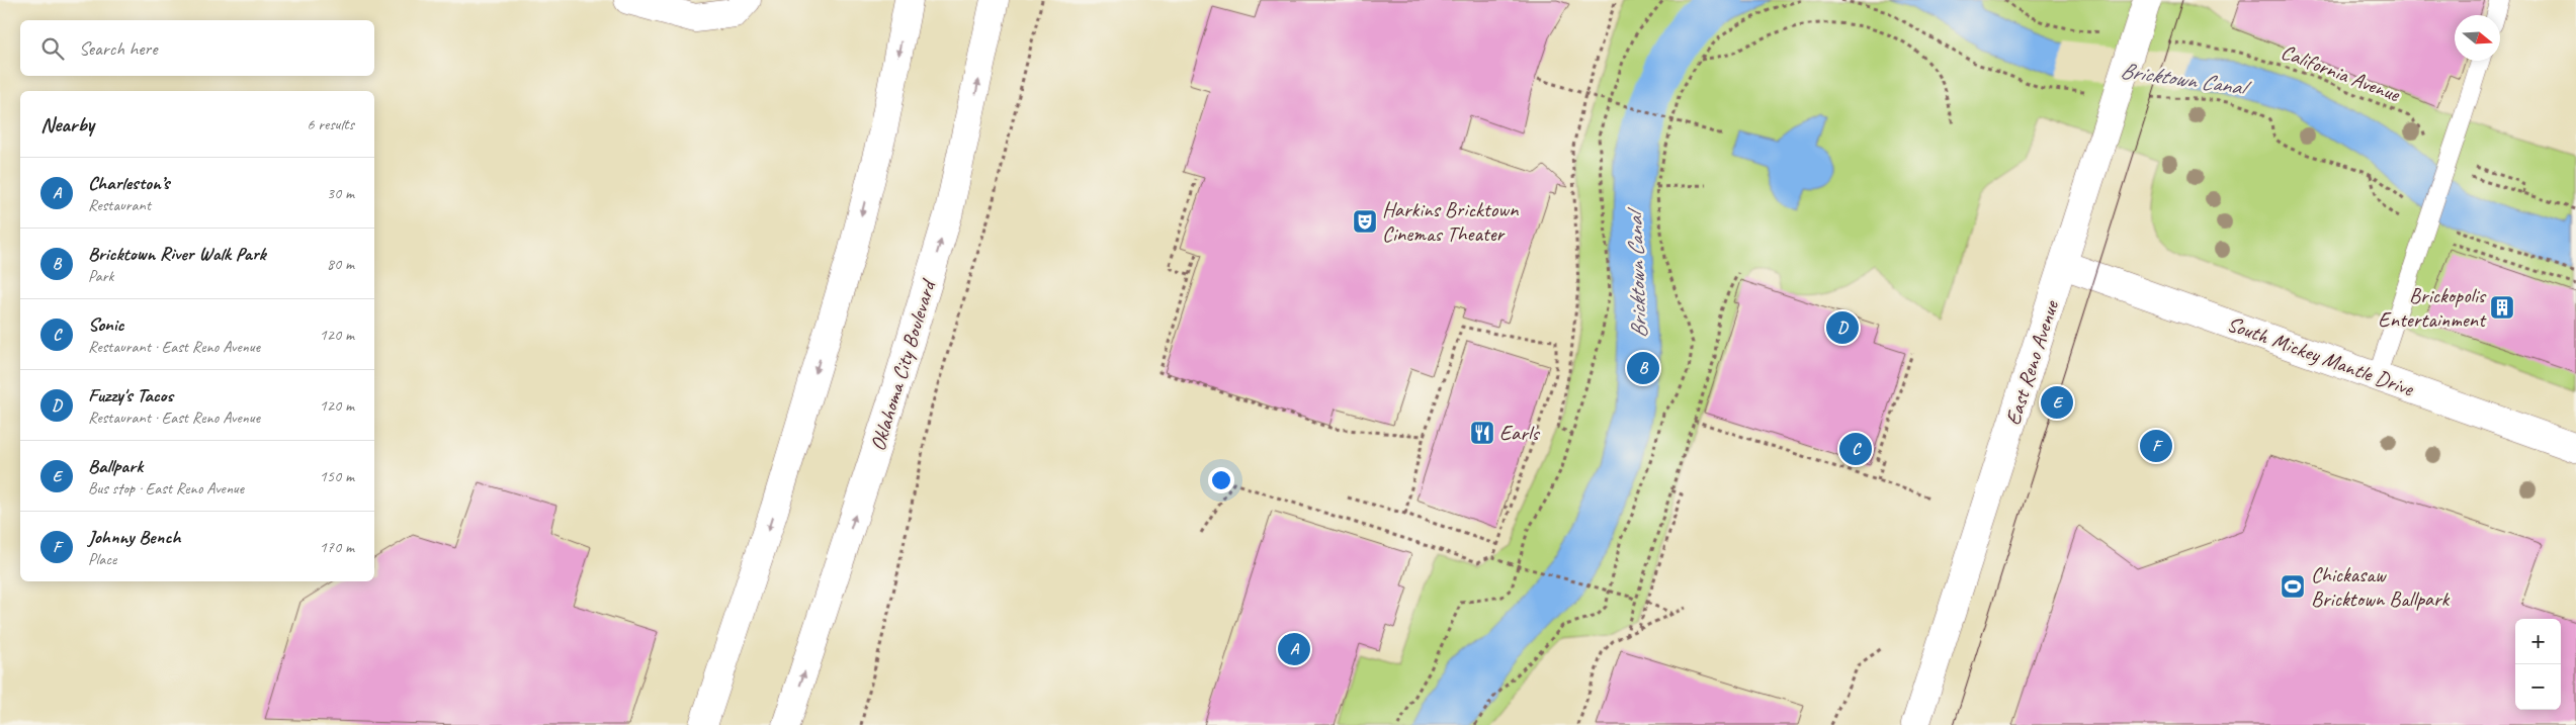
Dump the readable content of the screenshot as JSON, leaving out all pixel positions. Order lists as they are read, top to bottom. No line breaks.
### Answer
{"streets":{"main road":["South Mickey Mantle Drive","East Reno Avenue","Oklahoma City Boulevard"],"path":["California Avenue"]},"crossings":[["South Mickey Mantle Drive","East Reno Avenue"]],"water":["Bricktown Canal"],"places":{"theatre":["Harkins Bricktown Cinemas Theater"],"building":["Brickopolis Entertainment"],"restaurant":["Earls"],"sports":["Chickasaw Bricktown Ballpark"]},"north":"right","page":{"search":"Search here","heading":["Nearby","6 results"],"list":[{"mark":"A","name":"Charleston’s","note":"Restaurant","value":"30 m"},{"mark":"B","name":"Bricktown River Walk Park","note":"Park","value":"80 m"},{"mark":"C","name":"Sonic","note":"Restaurant · East Reno Avenue","value":"120 m"},{"mark":"D","name":"Fuzzy's Tacos","note":"Restaurant · East Reno Avenue","value":"120 m"},{"mark":"E","name":"Ballpark","note":"Bus stop · East Reno Avenue","value":"150 m"},{"mark":"F","name":"Johnny Bench","note":"Place","value":"170 m"}],"pins":["D","B","E","F","C","A"],"map_buttons":["+","−"]}}
